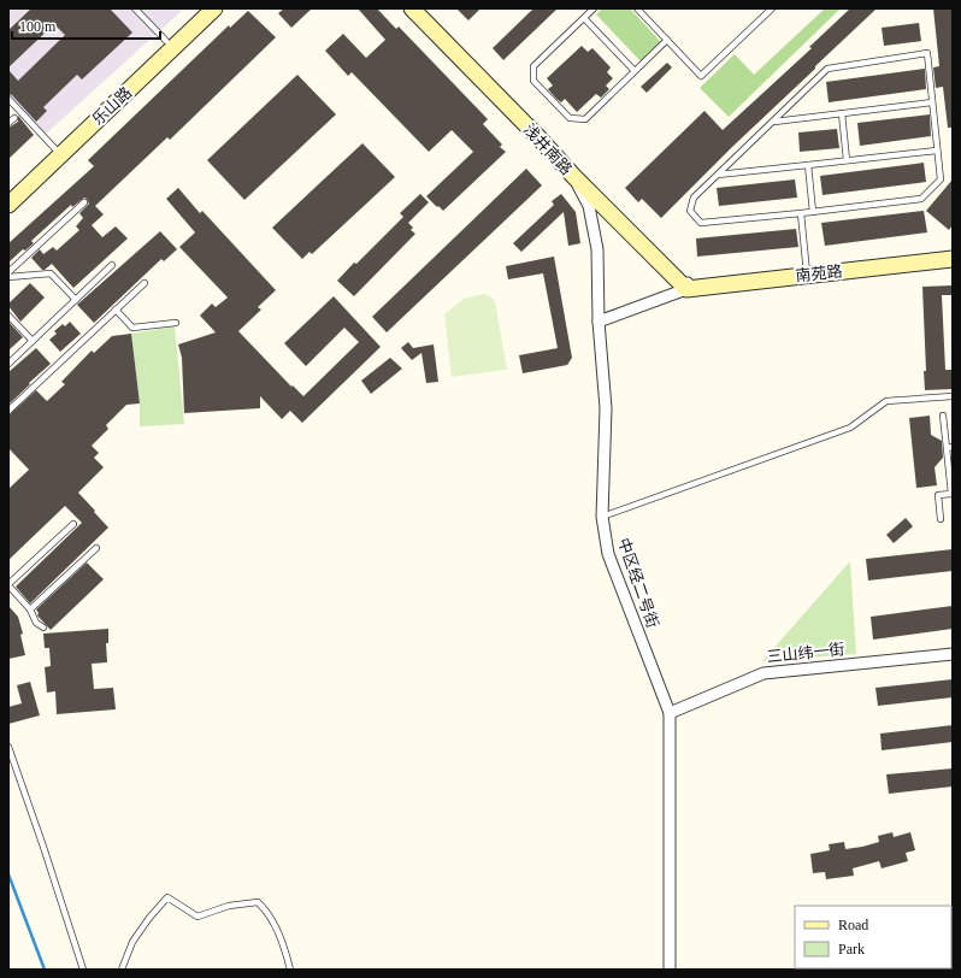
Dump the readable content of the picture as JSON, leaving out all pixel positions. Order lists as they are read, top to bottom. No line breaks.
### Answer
{"streets":{"street":["乐山路","浅井南路","南苑路","中区经二号街","三山纬一街"]},"crossings":[["浅井南路","南苑路"],["浅井南路","中区经二号街"],["中区经二号街","三山纬一街"]],"legend":["Road","Park"],"scale_bar":"100 m"}
